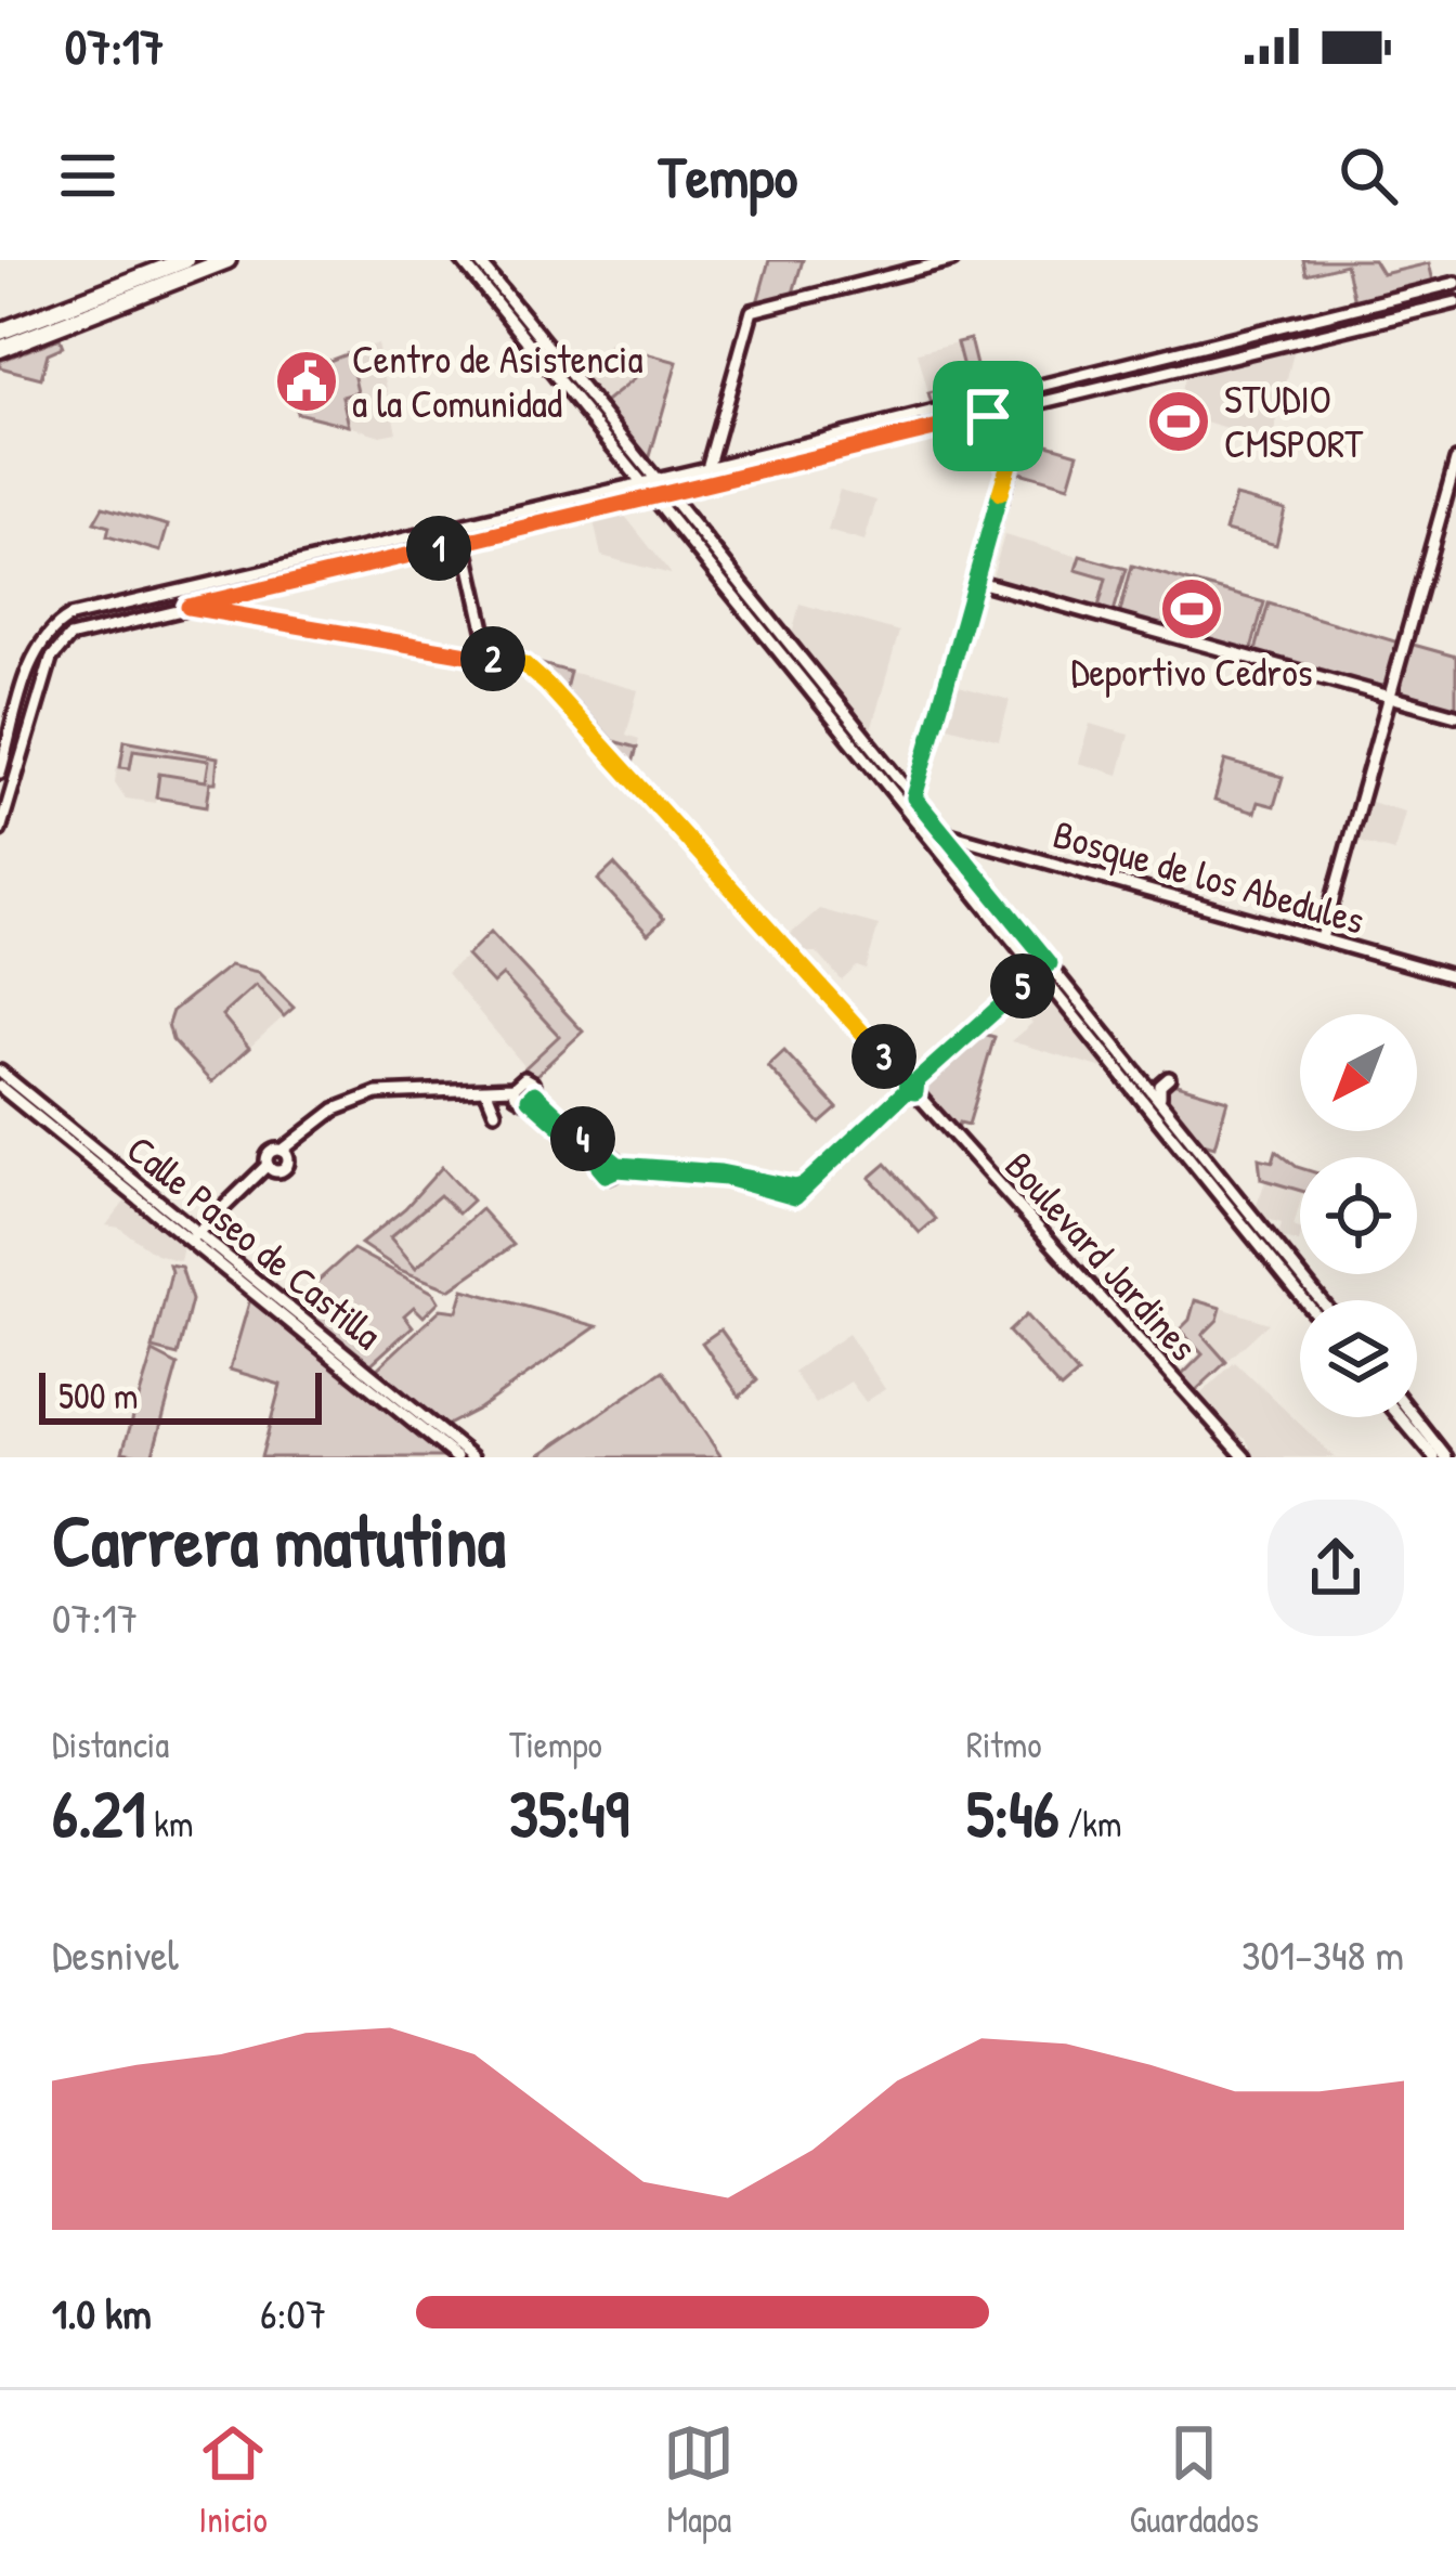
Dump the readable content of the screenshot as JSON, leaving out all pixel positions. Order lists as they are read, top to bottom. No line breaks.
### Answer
{"streets":{"main road":["Bosque de los Abedules","Calle Paseo de Castilla","Boulevard Jardines"]},"places":{"public building":["Centro de Asistencia a la Comunidad"],"sports":["STUDIO CMSPORT","Deportivo Cedros"]},"scale_bar":"500 m","north":"bottom left","page":{"status":"07:17","header":"Tempo","pins":["1","2","5","3","4"],"scale":"500 m","heading":["Carrera matutina","07:17"],"stats":[["Distancia","6.21 km"],["Tiempo","35:49"],["Ritmo","5:46 /km"]],"chart":["Desnivel","301–348 m"],"list":[{"name":"1.0 km","note":"6:07"}],"tabs":["Inicio","Mapa","Guardados"]}}
